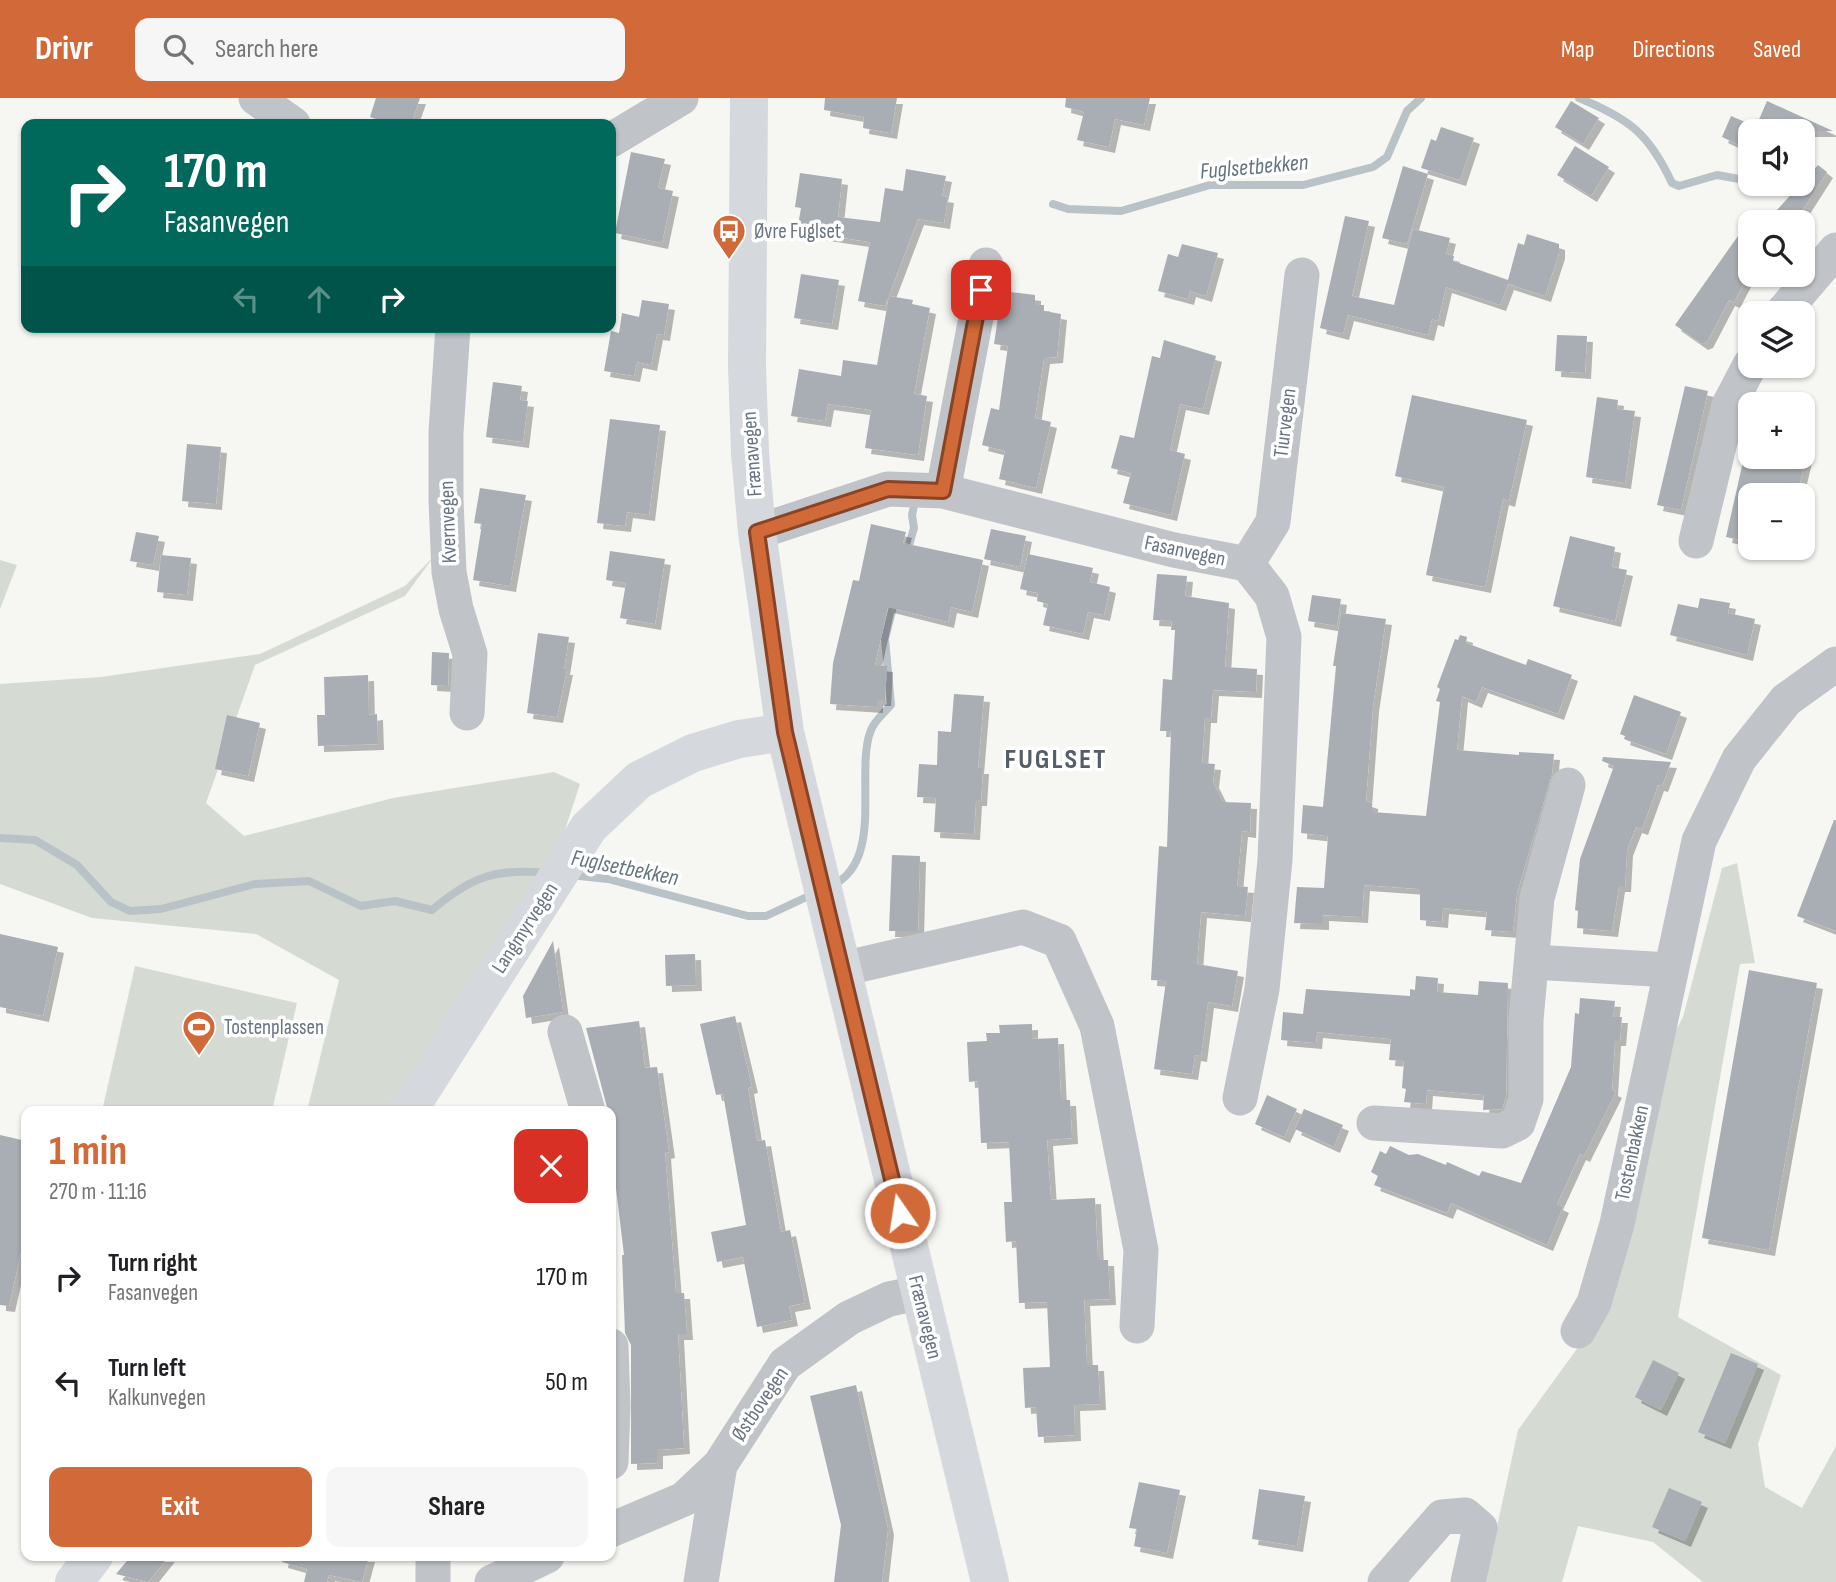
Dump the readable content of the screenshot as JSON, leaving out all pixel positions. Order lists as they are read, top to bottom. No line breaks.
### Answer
{"streets":{"main road":["Frænavegen","Langmyrvegen"],"street":["Tiurvegen","Kvernvegen","Fasanvegen","Tostenbakken","Østbovegen"]},"crossings":[["Tiurvegen","Fasanvegen"],["Frænavegen","Fasanvegen"],["Frænavegen","Langmyrvegen"],["Frænavegen","Østbovegen"]],"districts":["FUGLSET"],"water":["Fuglsetbekken"],"places":{"bus stop":["Øvre Fuglset"],"sports":["Tostenplassen"]},"page":{"header":"Drivr","search":"Search here","nav":["Map","Directions","Saved"],"map_buttons":["+","−"],"turn":["170 m","Fasanvegen"],"heading":["1 min","270 m · 11:16"],"list":[{"name":"Turn right","note":"Fasanvegen","value":"170 m"},{"name":"Turn left","note":"Kalkunvegen","value":"50 m"}],"buttons":["Exit","Share"]}}
